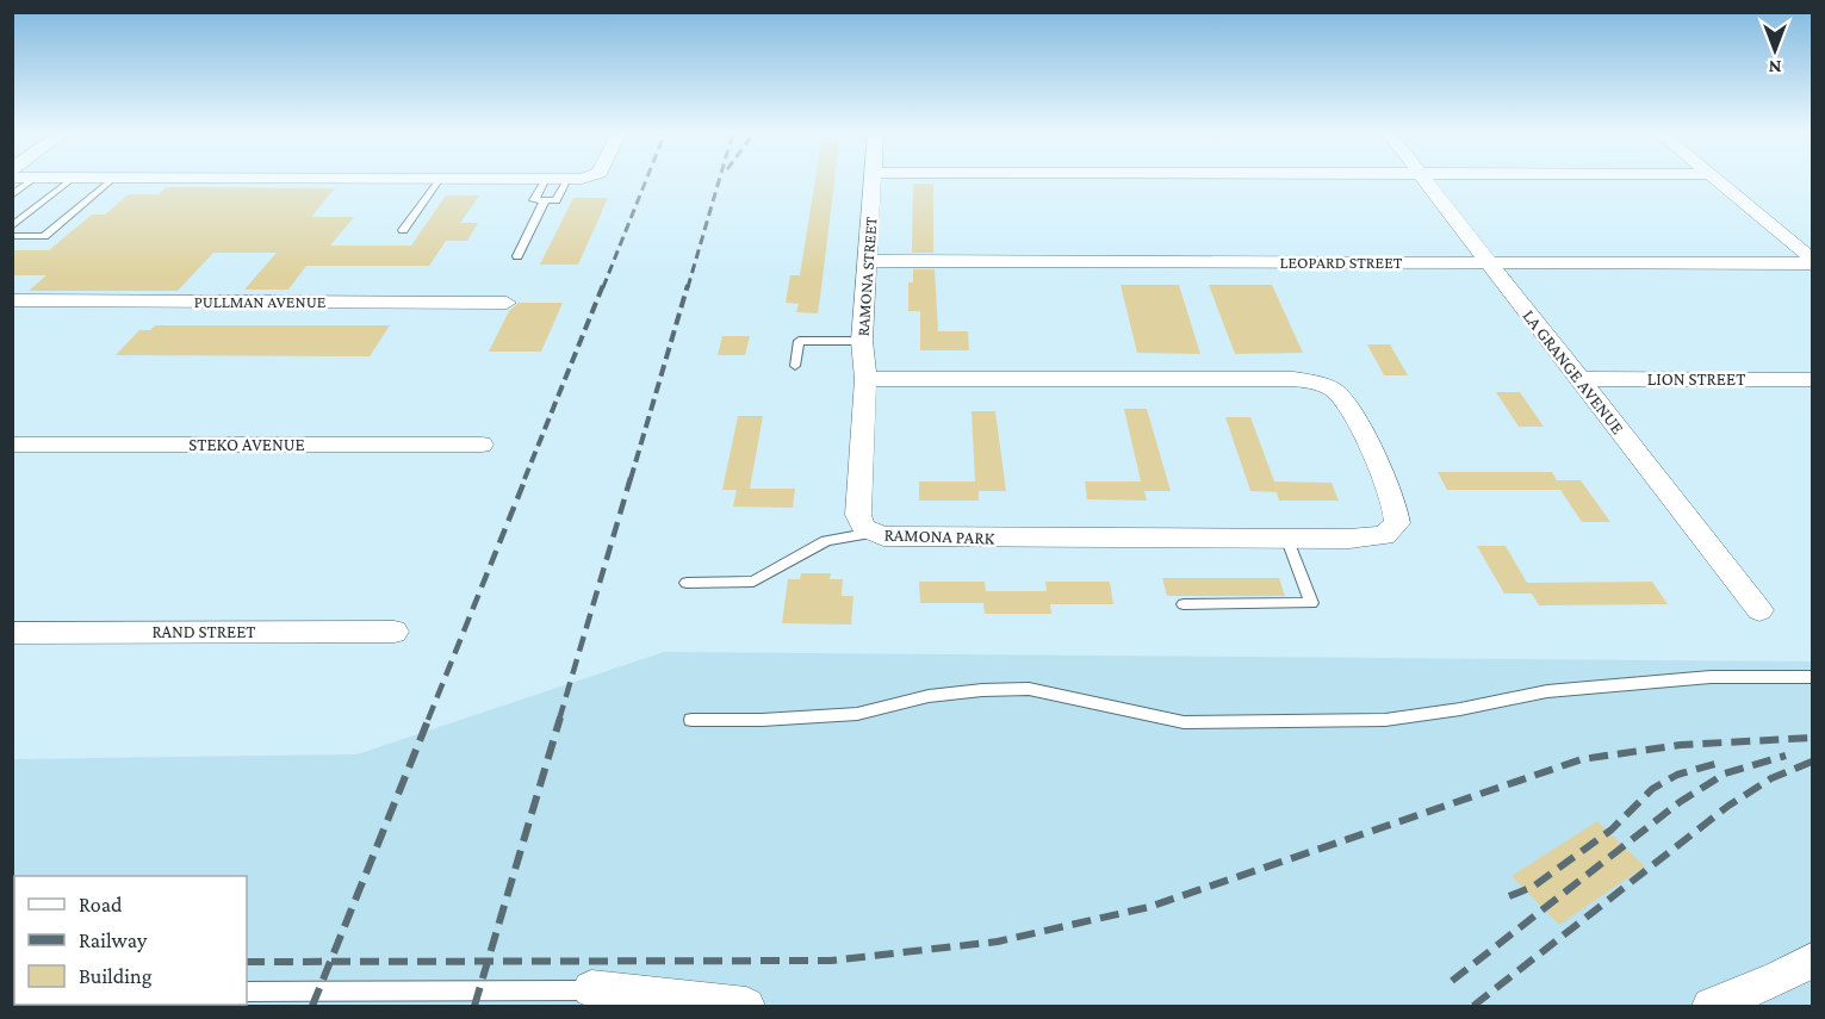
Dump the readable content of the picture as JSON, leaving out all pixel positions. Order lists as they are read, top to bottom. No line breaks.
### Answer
{"streets":{"street":["LEOPARD STREET","RAMONA STREET","PULLMAN AVENUE","LA GRANGE AVENUE","LION STREET","STEKO AVENUE","RAMONA PARK","RAND STREET"]},"crossings":[["LEOPARD STREET","RAMONA STREET"],["LEOPARD STREET","LA GRANGE AVENUE"],["RAMONA STREET","RAMONA PARK"],["LA GRANGE AVENUE","LION STREET"]],"legend":["Road","Railway","Building"],"north":"bottom"}
